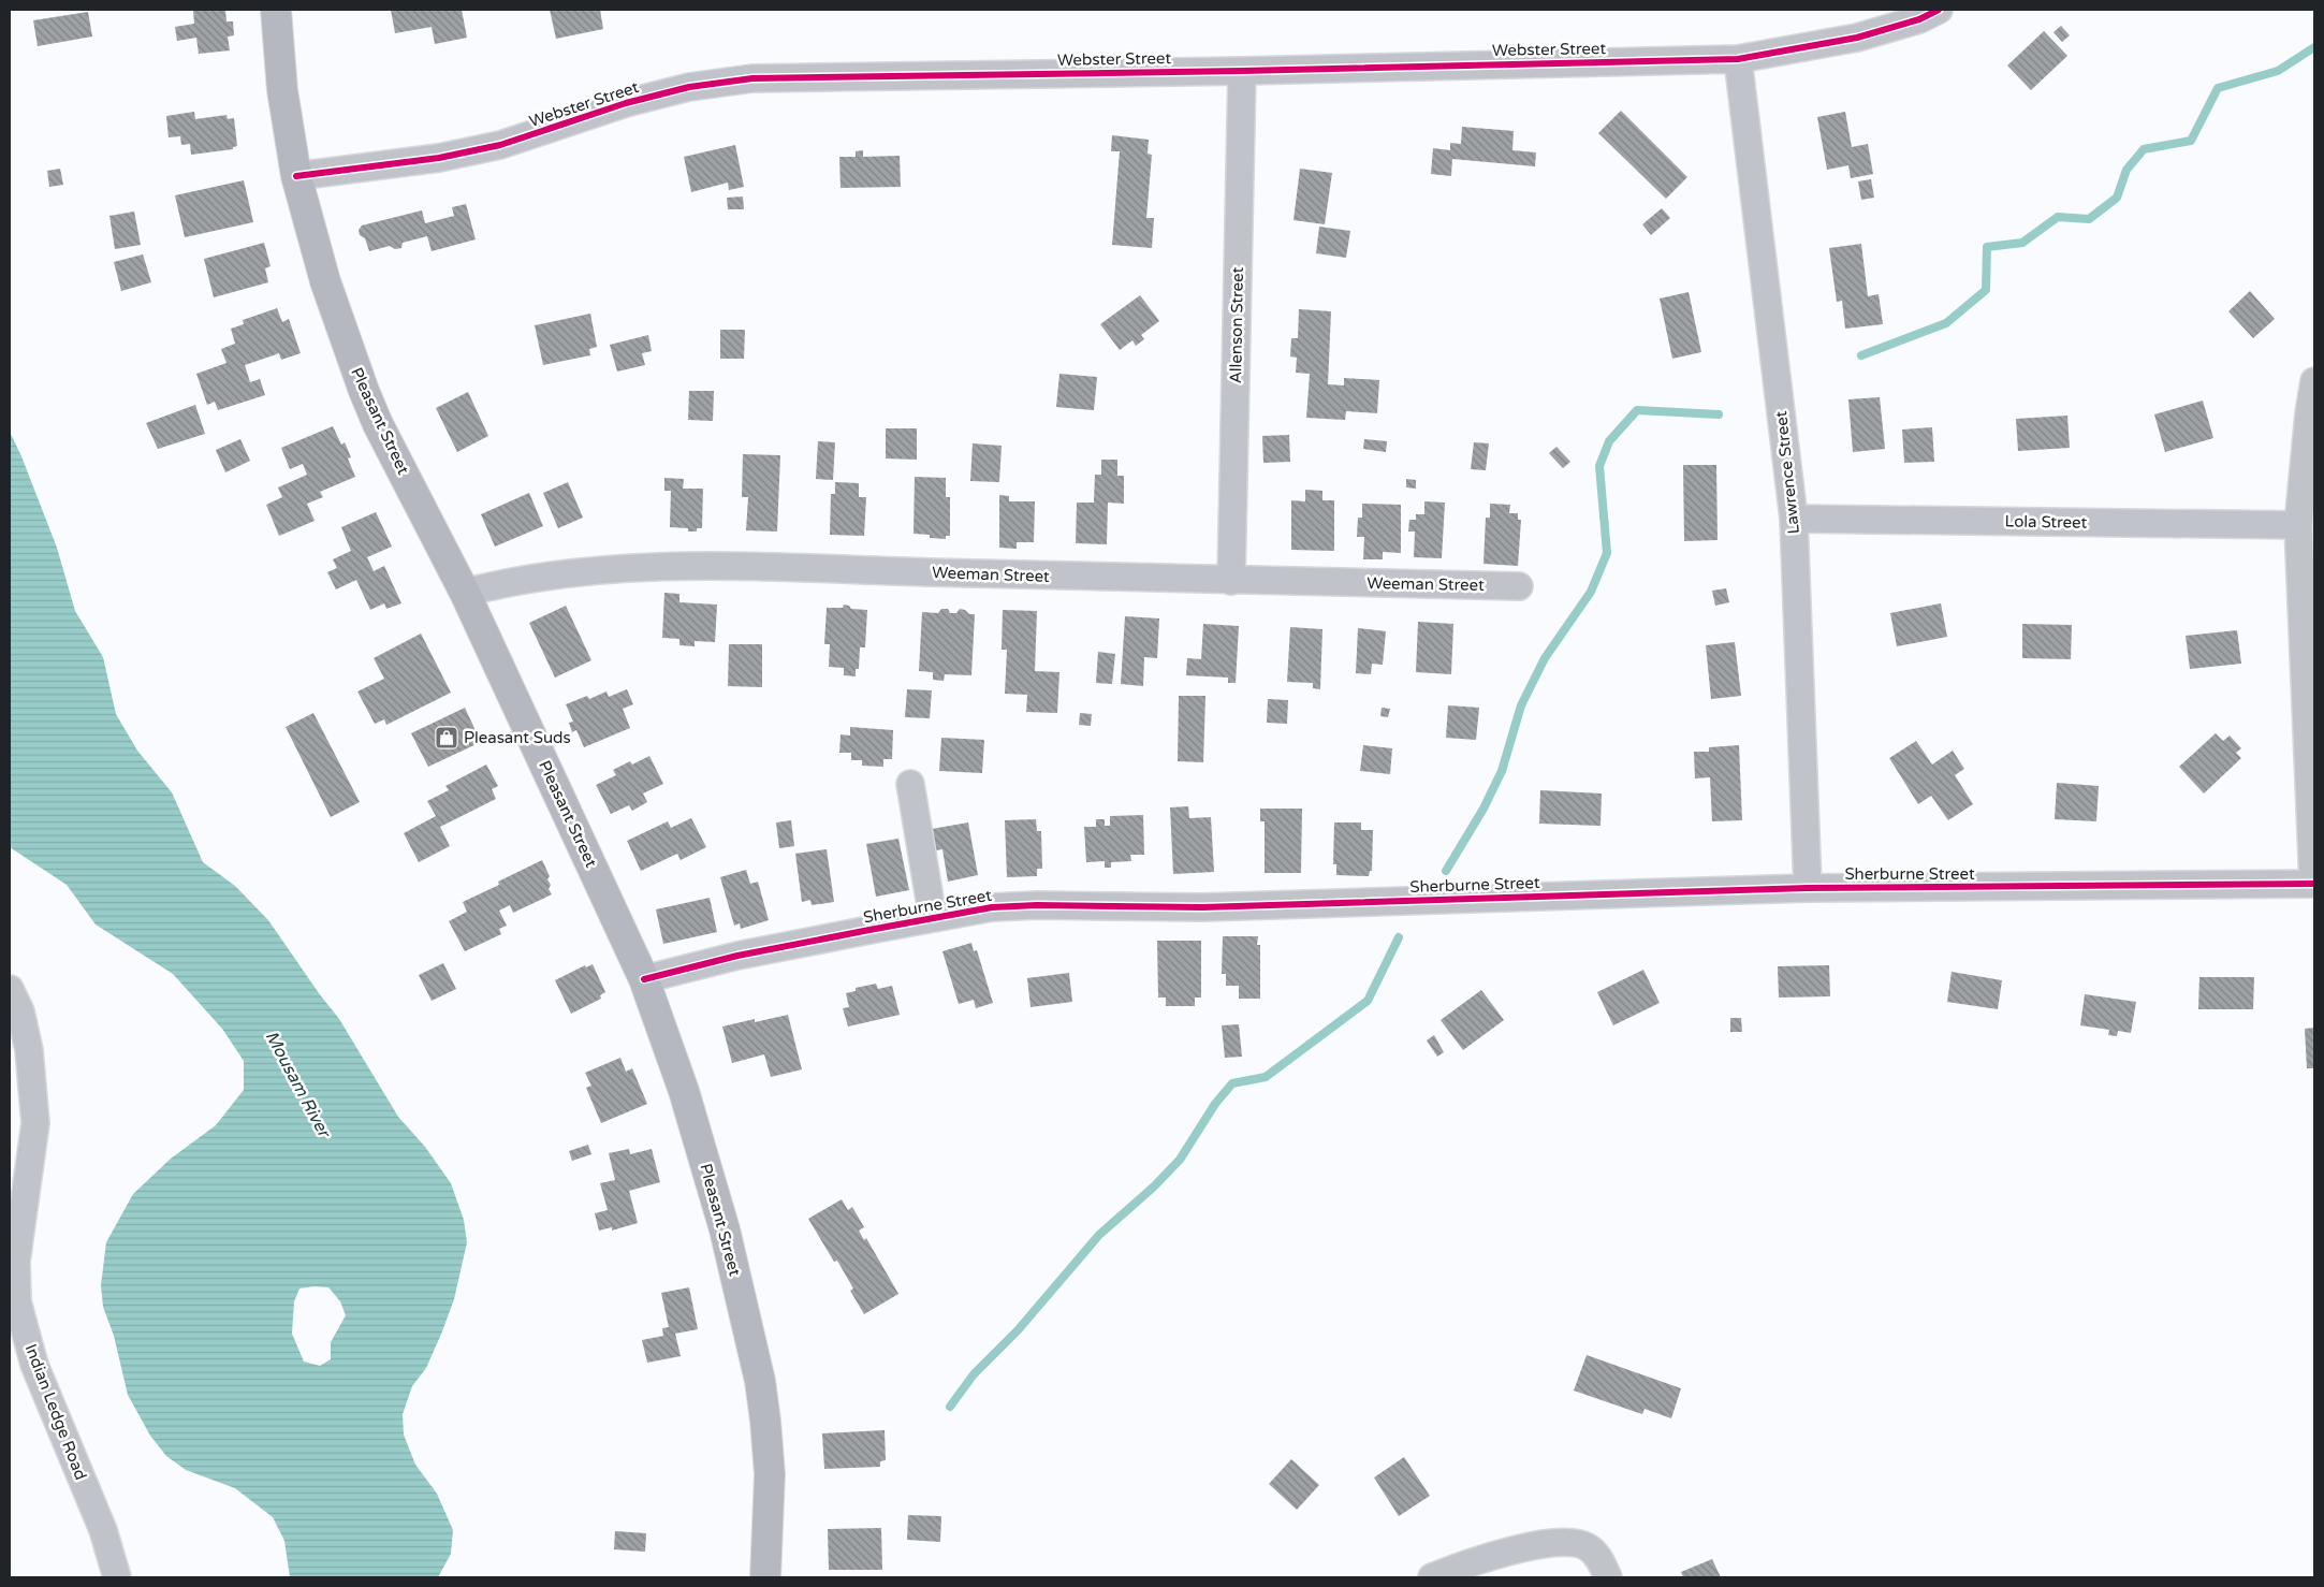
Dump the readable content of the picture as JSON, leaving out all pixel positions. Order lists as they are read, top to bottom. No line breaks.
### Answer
{"streets":{"main road":["Pleasant Street"],"street":["Webster Street","Allenson Street","Lawrence Street","Lola Street","Weeman Street","Sherburne Street","Indian Ledge Road"]},"crossings":[["Webster Street","Allenson Street"],["Webster Street","Pleasant Street"],["Webster Street","Lawrence Street"],["Allenson Street","Weeman Street"],["Pleasant Street","Weeman Street"],["Pleasant Street","Sherburne Street"],["Lawrence Street","Lola Street"],["Lawrence Street","Sherburne Street"]],"water":["Mousam River"],"places":{"shop":["Pleasant Suds"]}}
